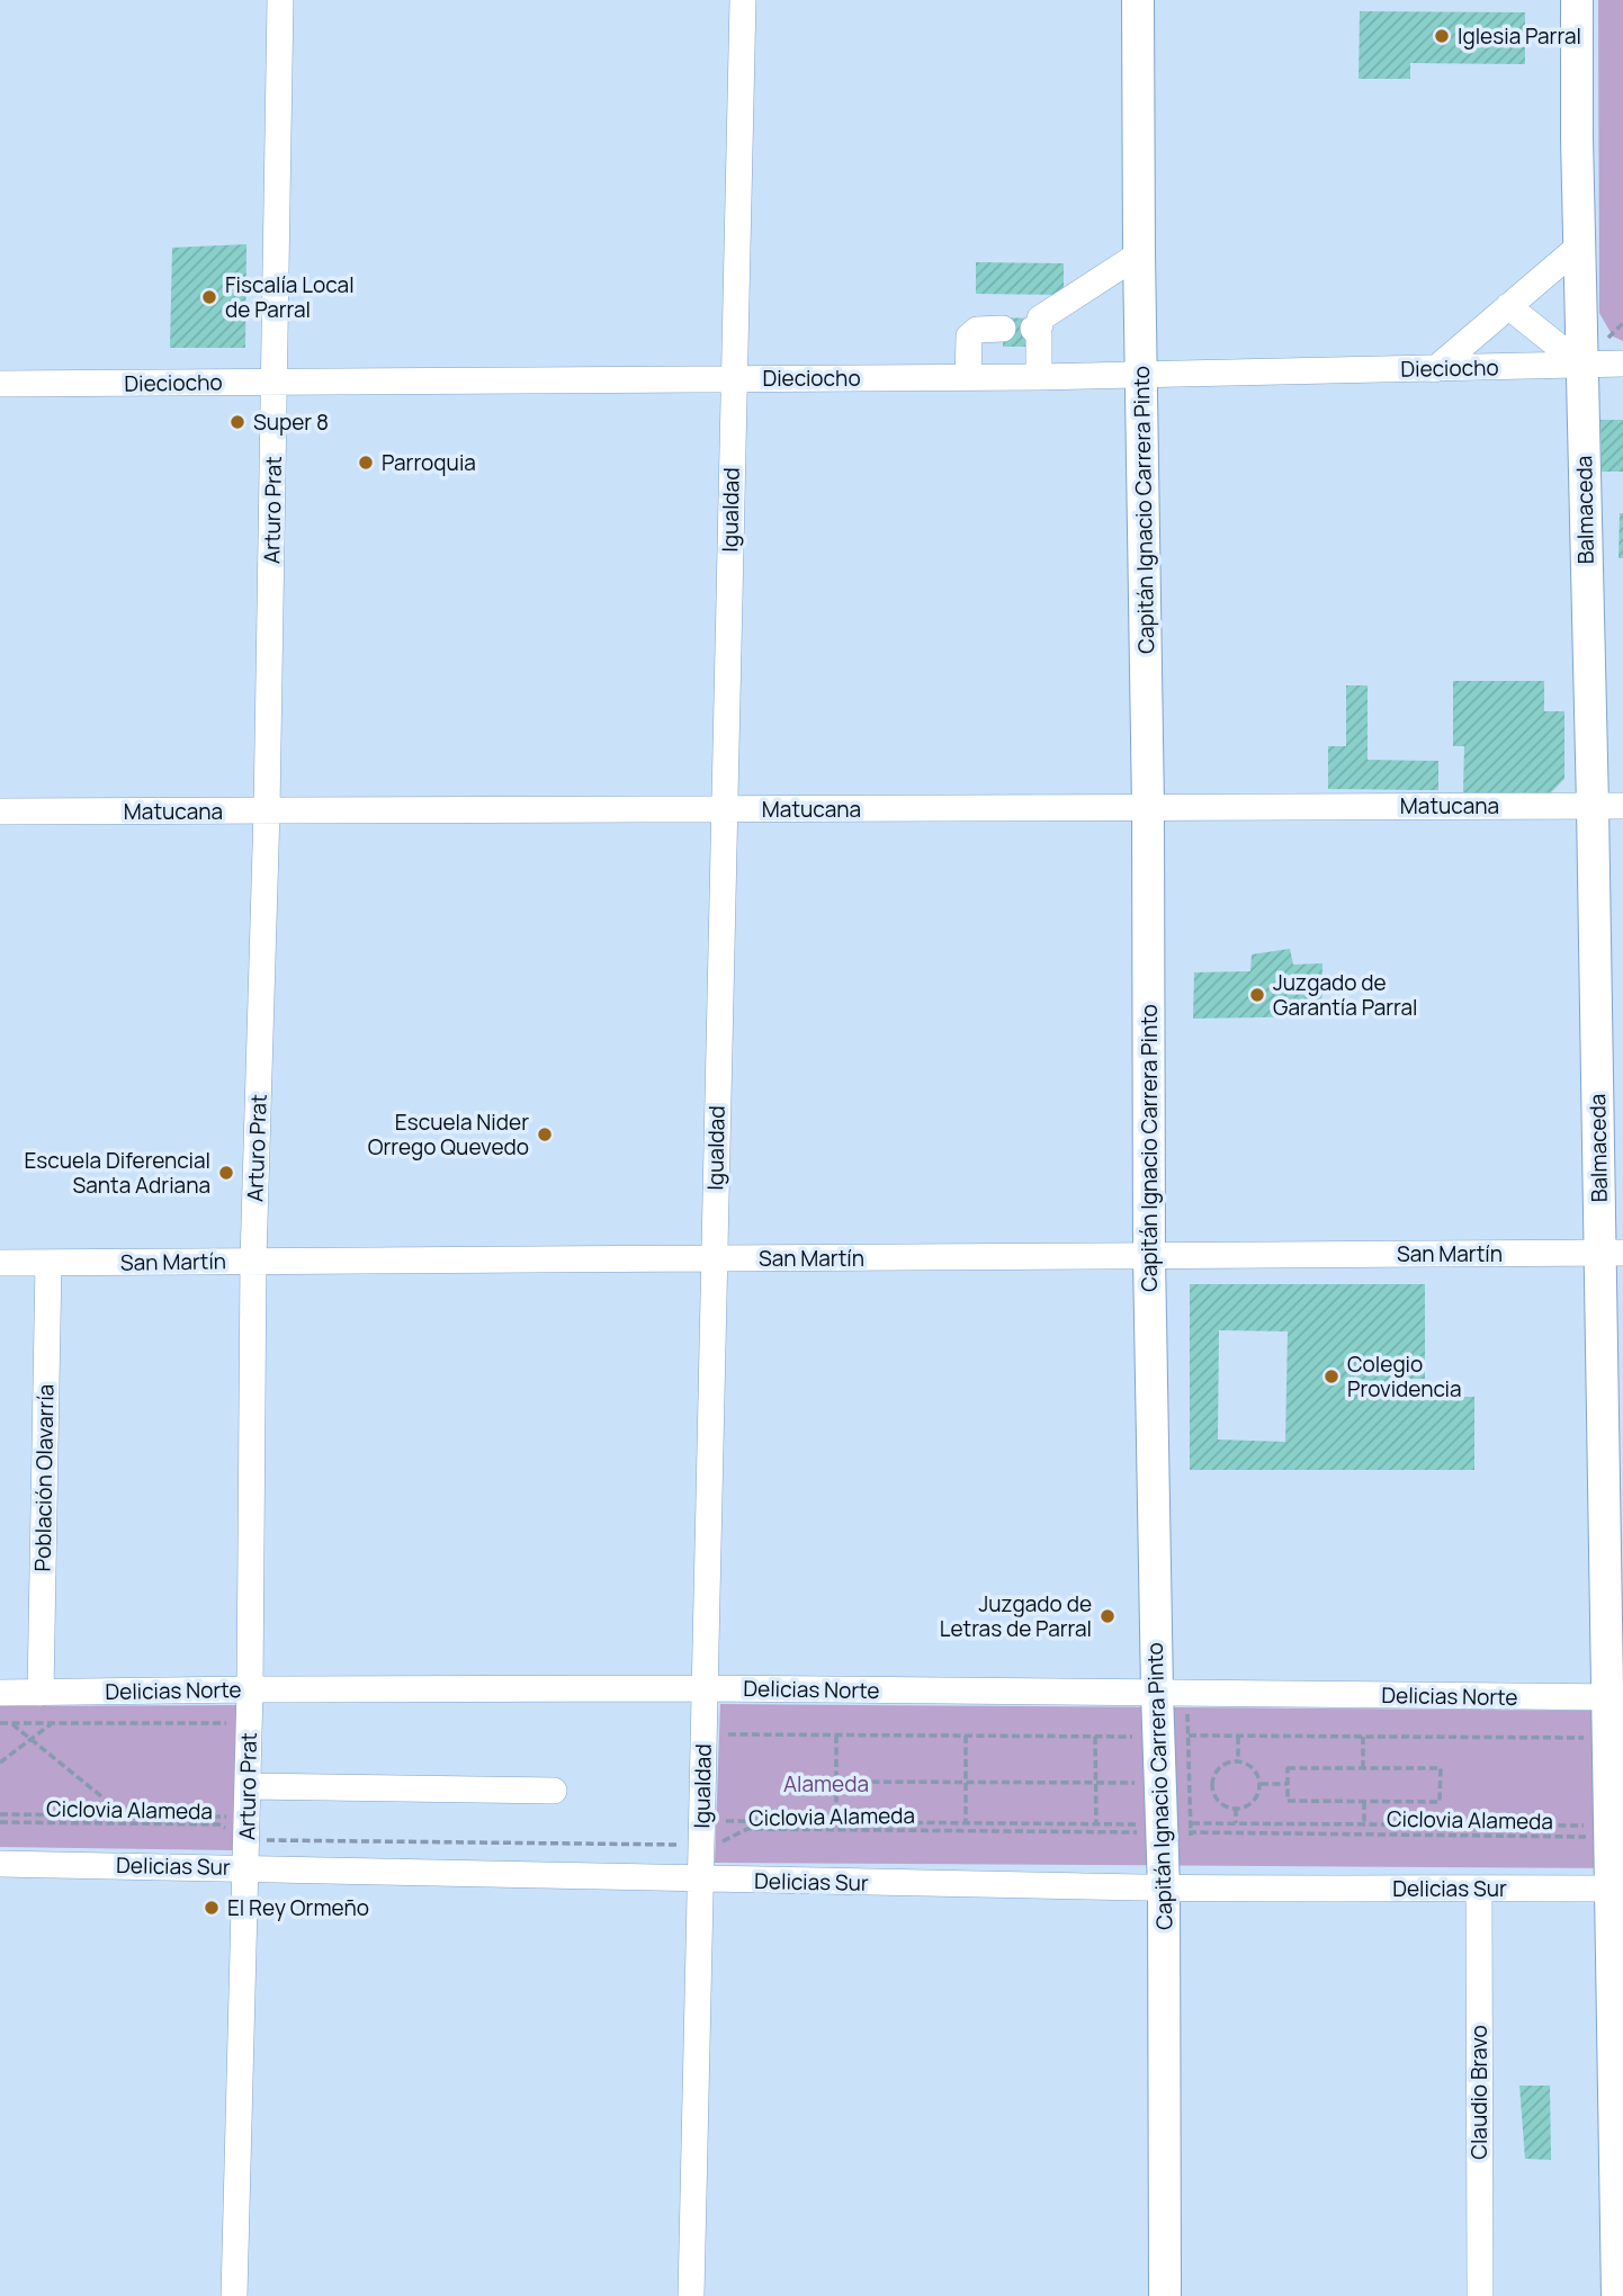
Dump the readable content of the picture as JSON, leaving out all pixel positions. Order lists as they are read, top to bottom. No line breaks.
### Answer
{"streets":{"main road":["Capitán Ignacio Carrera Pinto","Balmaceda"],"street":["Dieciocho","Arturo Prat","Igualdad","Matucana","San Martín","Población Olavarría","Delicias Norte","Delicias Sur","Claudio Bravo"],"path":["Ciclovia Alameda"]},"crossings":[["Dieciocho","Arturo Prat"],["Dieciocho","Igualdad"],["Dieciocho","Capitán Ignacio Carrera Pinto"],["Dieciocho","Balmaceda"],["Arturo Prat","Matucana"],["Arturo Prat","San Martín"],["Arturo Prat","Delicias Norte"],["Arturo Prat","Ciclovia Alameda"],["Arturo Prat","Delicias Sur"],["Igualdad","Matucana"],["Igualdad","San Martín"],["Igualdad","Delicias Norte"],["Igualdad","Ciclovia Alameda"],["Igualdad","Delicias Sur"],["Capitán Ignacio Carrera Pinto","Matucana"],["Capitán Ignacio Carrera Pinto","San Martín"],["Capitán Ignacio Carrera Pinto","Delicias Norte"],["Capitán Ignacio Carrera Pinto","Ciclovia Alameda"],["Capitán Ignacio Carrera Pinto","Delicias Sur"],["Balmaceda","Matucana"],["Balmaceda","San Martín"],["Balmaceda","Delicias Norte"],["Balmaceda","Ciclovia Alameda"],["Balmaceda","Delicias Sur"],["San Martín","Población Olavarría"],["Población Olavarría","Delicias Norte"],["Ciclovia Alameda","Delicias Sur"],["Delicias Sur","Claudio Bravo"]],"parks":["Alameda"],"places":["Iglesia Parral","Fiscalía Local de Parral","Super 8","Parroquia","Juzgado de Garantía Parral","Escuela Nider Orrego Quevedo","Escuela Diferencial Santa Adriana","Colegio Providencia","Juzgado de Letras de Parral","El Rey Ormeño"]}
